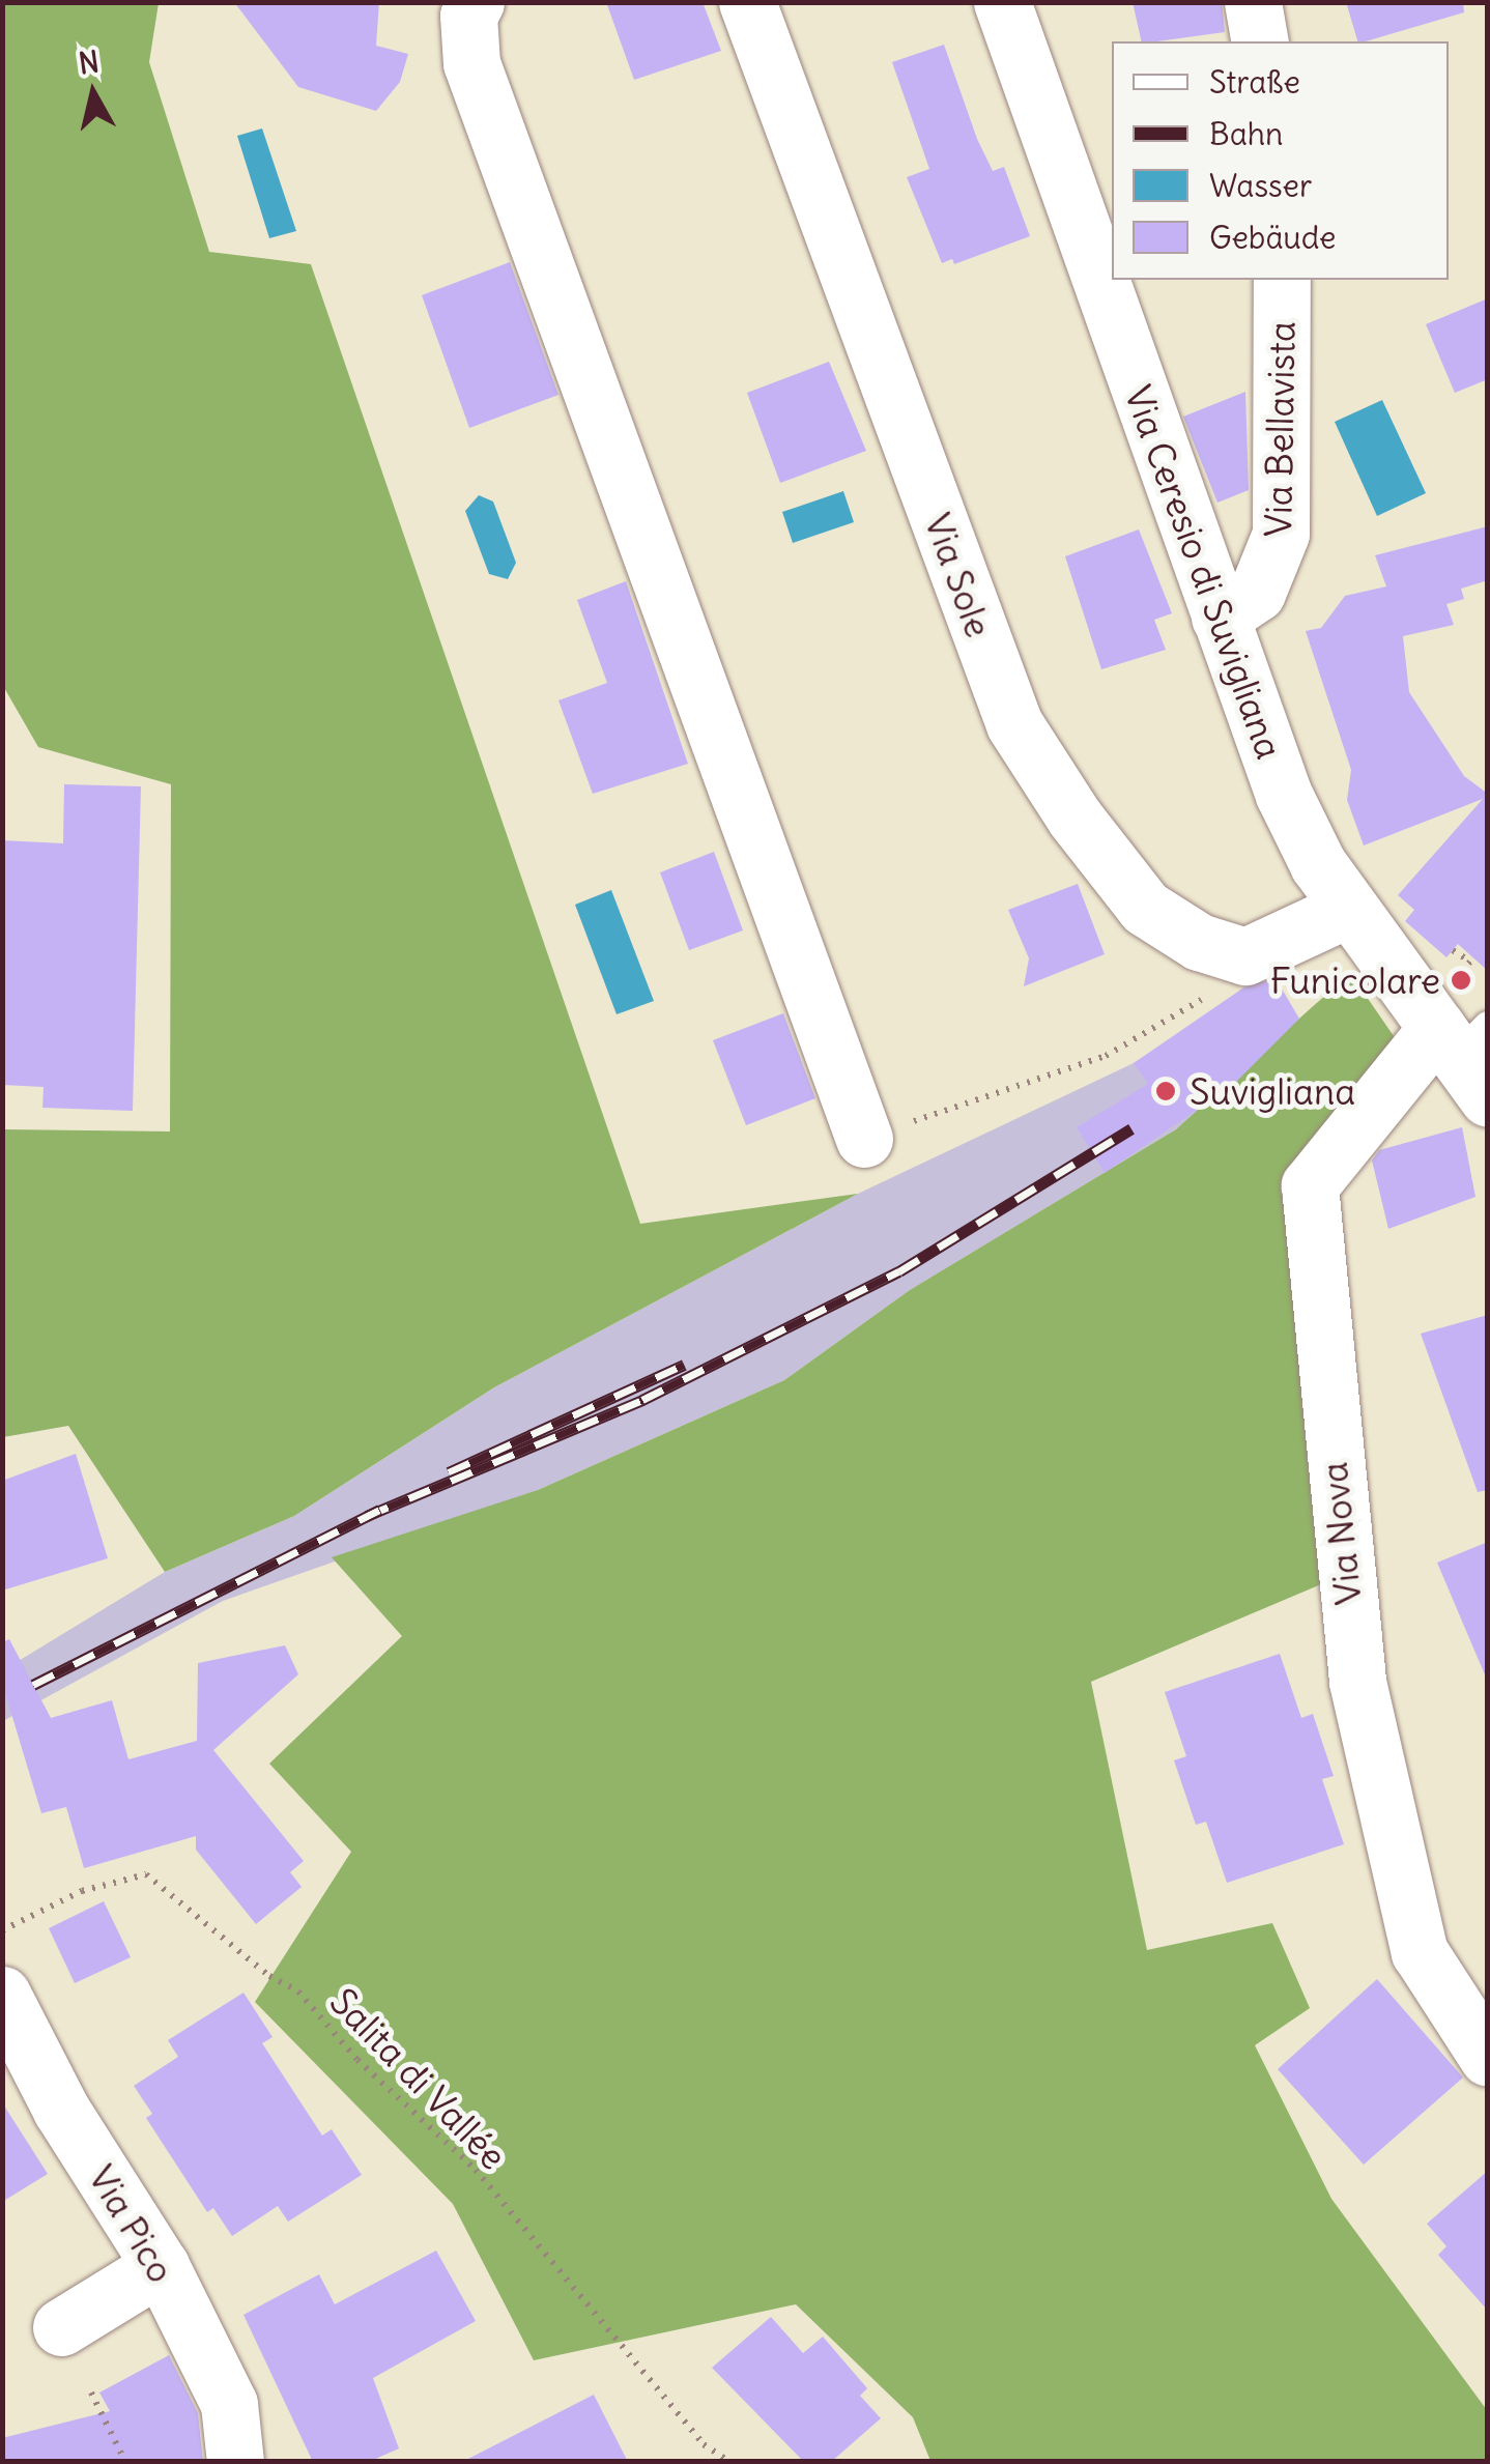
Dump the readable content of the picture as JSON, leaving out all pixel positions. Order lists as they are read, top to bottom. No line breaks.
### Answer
{"streets":{"street":["Via Bellavista","Via Ceresio di Suvigliana","Via Sole","Via Nova","Via Pico"],"path":["Salita di Vallée"]},"crossings":[["Via Bellavista","Via Ceresio di Suvigliana"],["Via Ceresio di Suvigliana","Via Sole"],["Via Ceresio di Suvigliana","Via Nova"]],"places":["Funicolare","Suvigliana"],"legend":["Straße","Bahn","Wasser","Gebäude"],"north":"top"}
